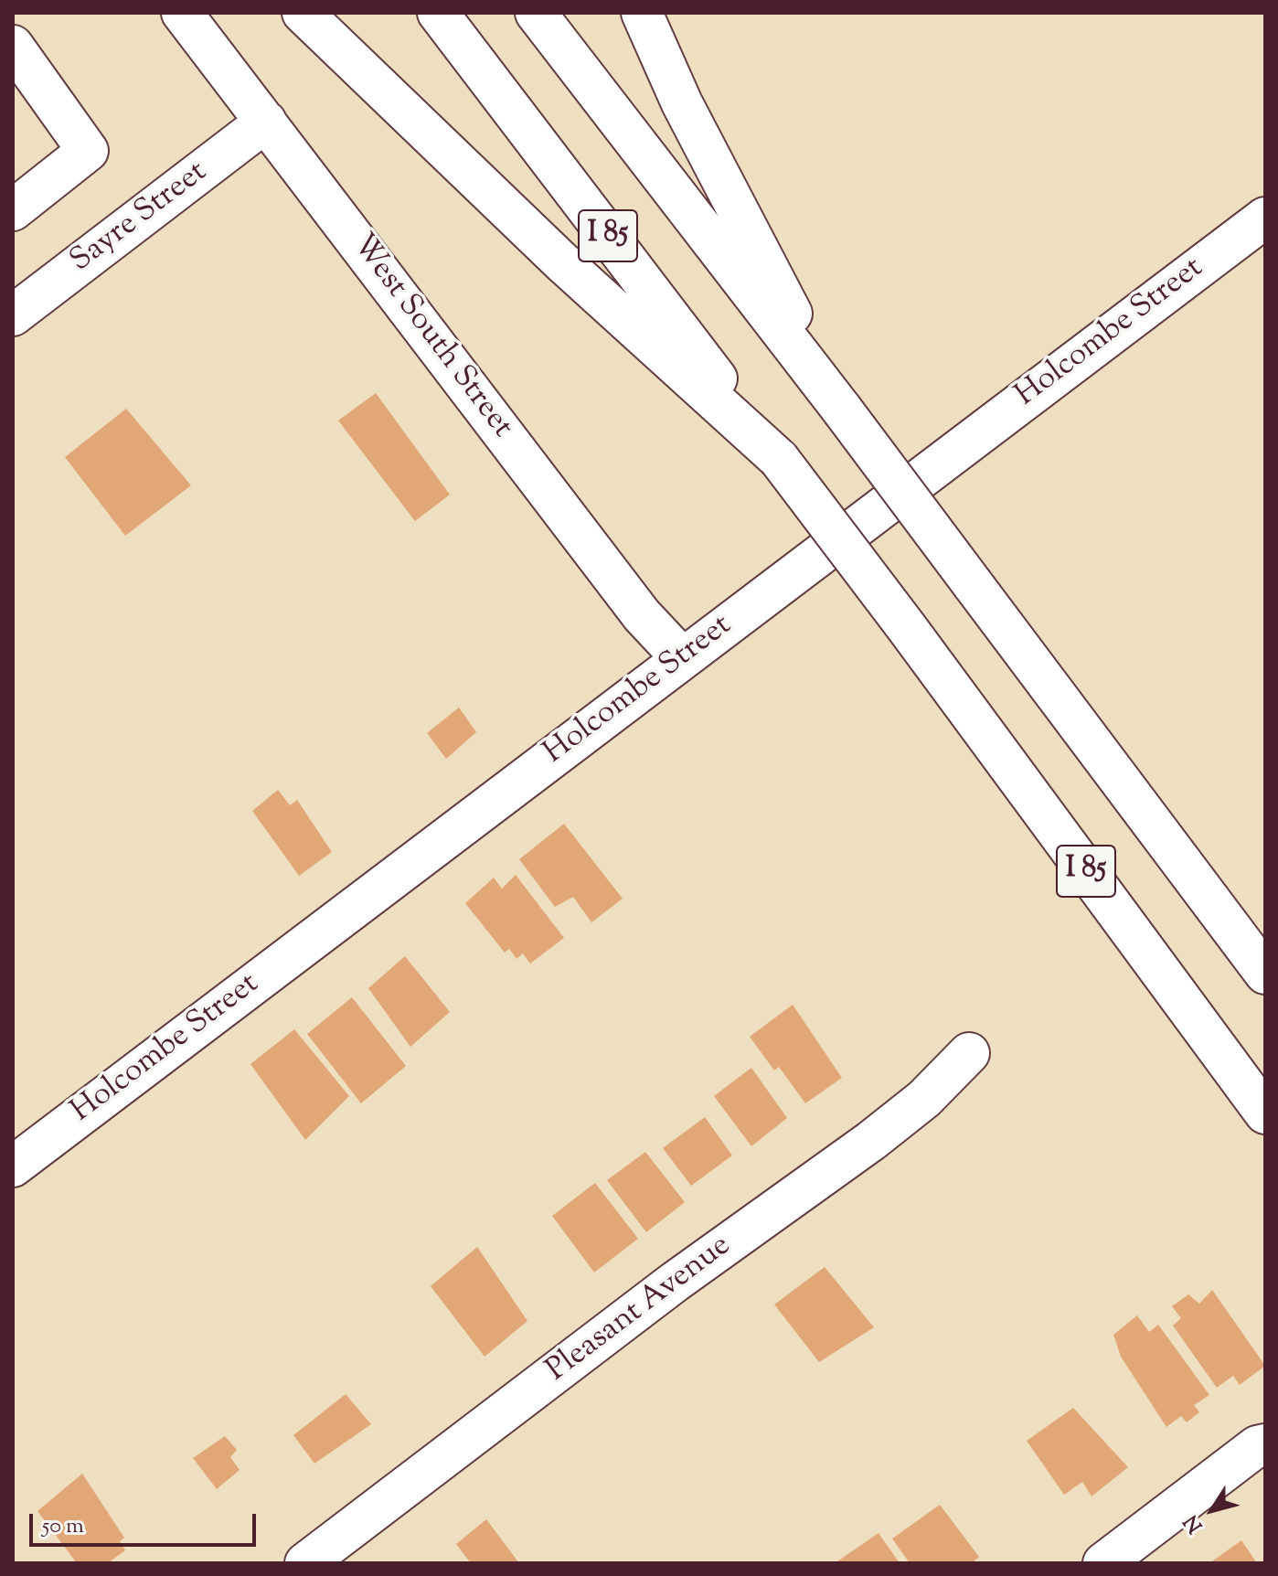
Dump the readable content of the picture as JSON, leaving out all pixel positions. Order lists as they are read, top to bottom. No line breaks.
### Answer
{"streets":{"main road":["Sayre Street","I 85","Holcombe Street","West South Street","Pleasant Avenue"]},"crossings":[["Sayre Street","West South Street"],["Holcombe Street","West South Street"]],"scale_bar":"50 m","north":"bottom left"}
